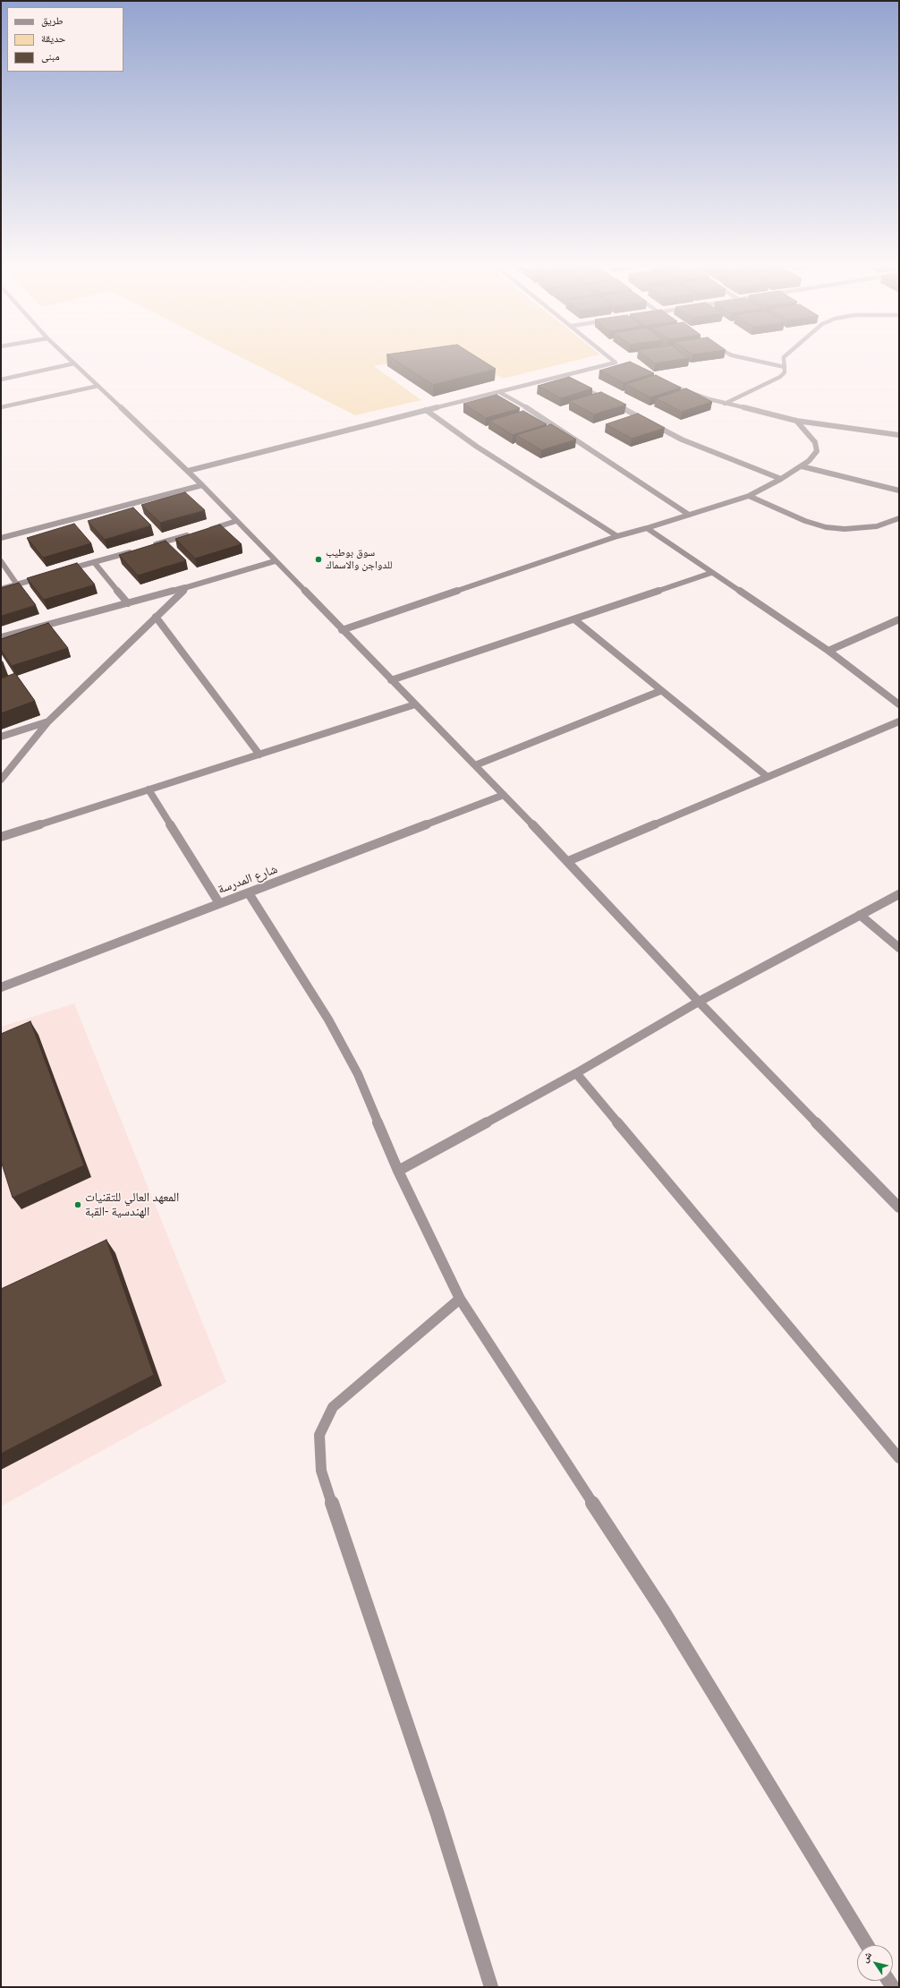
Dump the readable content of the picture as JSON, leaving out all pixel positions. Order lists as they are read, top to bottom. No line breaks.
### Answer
{"streets":{"street":["شارع المدرسة"]},"places":["سوق بوطيب للدواجن والاسماك","المعهد العالي للتقنيات الهندسية -القبة"],"legend":["طريق","حديقة","مبنى"],"north":"top left"}
